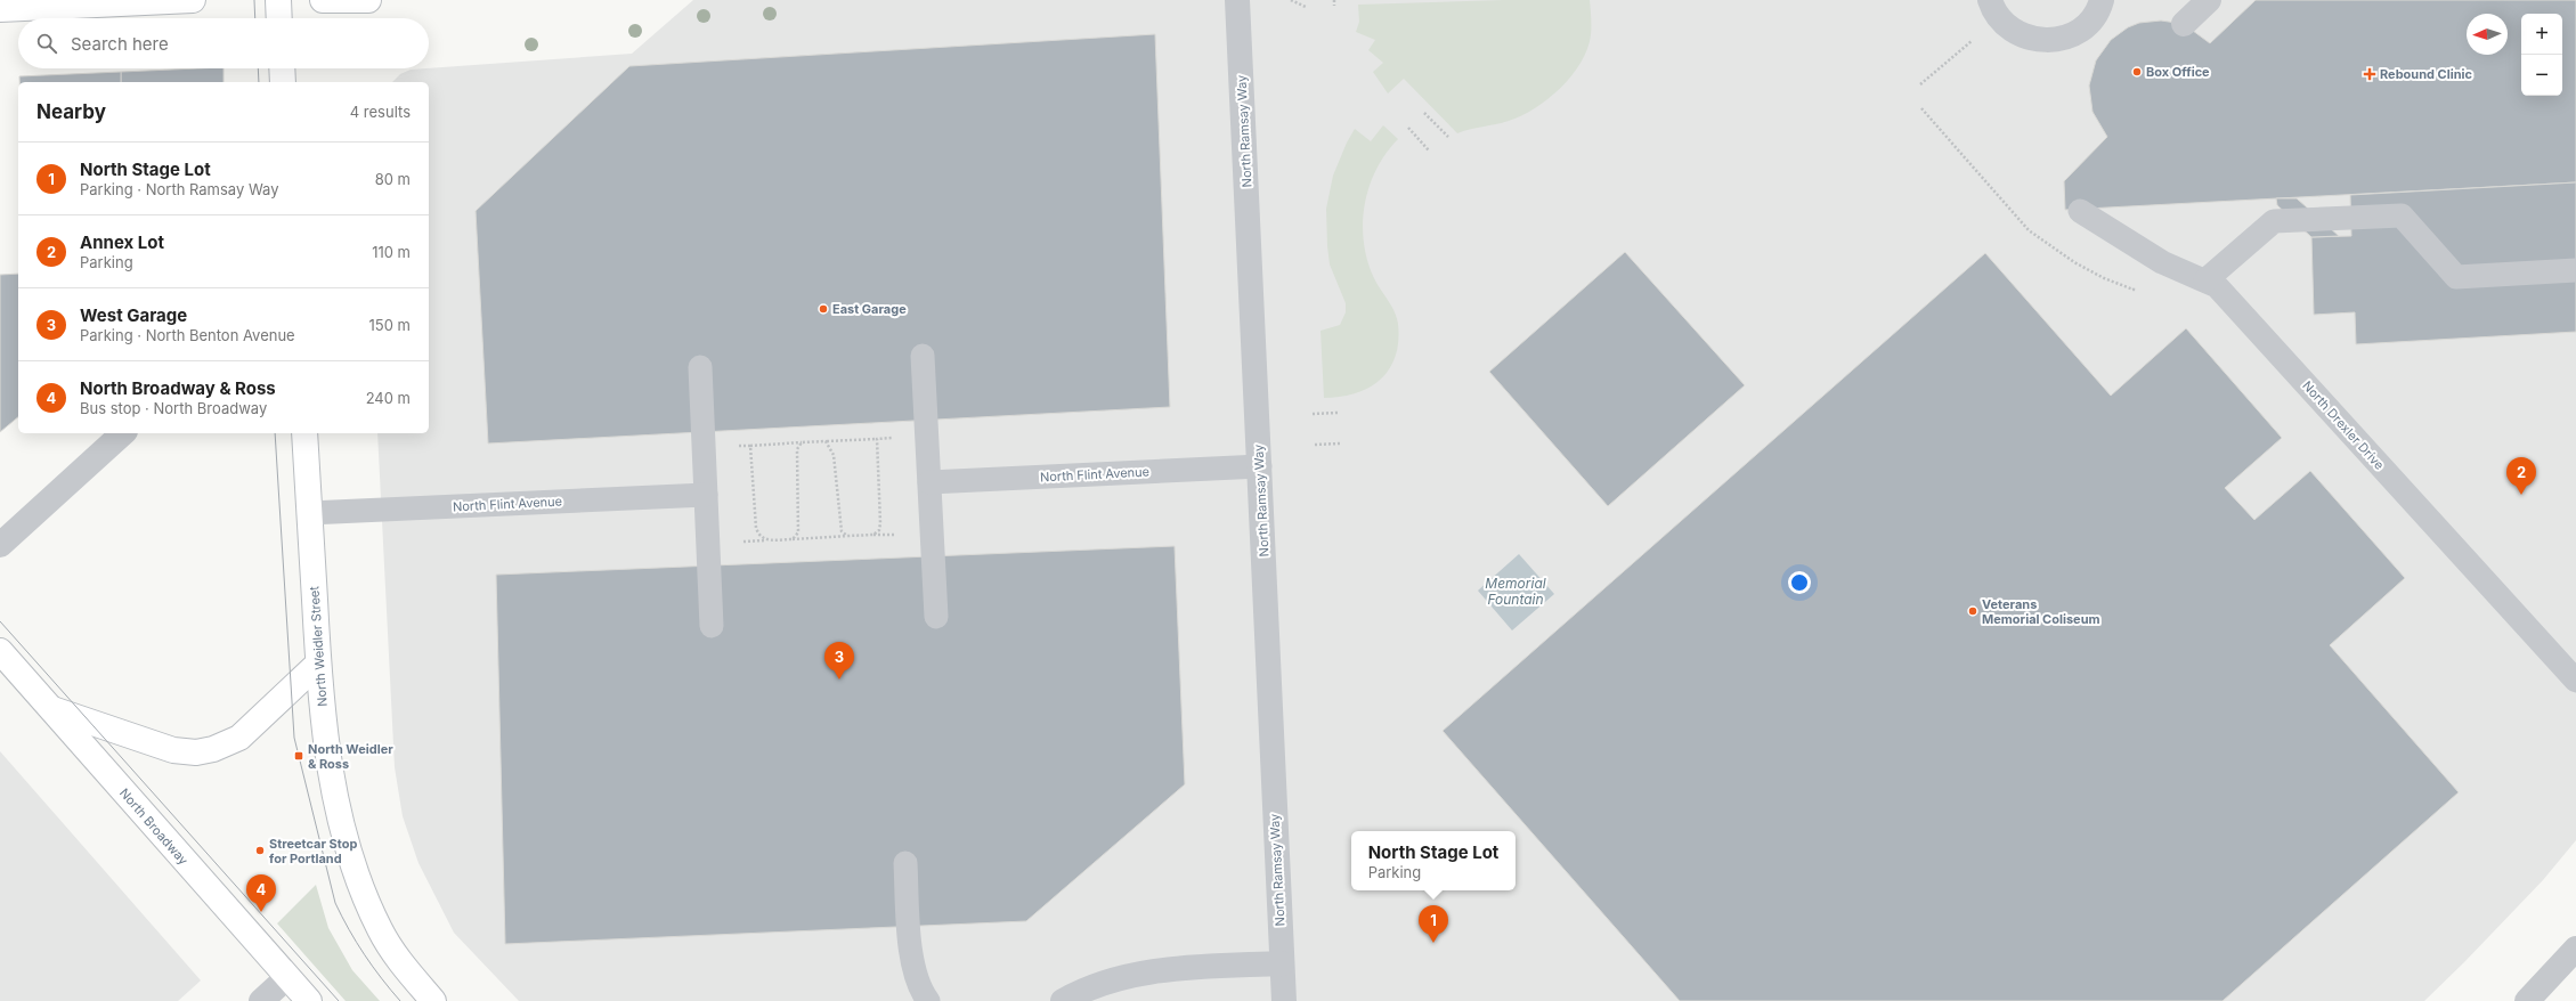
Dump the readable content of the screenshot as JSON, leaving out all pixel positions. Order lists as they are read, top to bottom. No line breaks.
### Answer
{"streets":{"main road":["North Weidler Street","North Broadway"],"street":["North Ramsay Way"],"lane":["North Drexler Drive","North Flint Avenue"]},"crossings":[["North Ramsay Way","North Flint Avenue"],["North Flint Avenue","North Weidler Street"]],"water":["Memorial Fountain"],"places":{"other":["Box Office","East Garage","Veterans Memorial Coliseum","Streetcar Stop for Portland"],"health":["Rebound Clinic"],"transit":["North Weidler & Ross"]},"north":"left","page":{"map_buttons":["+","−"],"search":"Search here","heading":["Nearby","4 results"],"list":[{"mark":"1","name":"North Stage Lot","note":"Parking · North Ramsay Way","value":"80 m"},{"mark":"2","name":"Annex Lot","note":"Parking","value":"110 m"},{"mark":"3","name":"West Garage","note":"Parking · North Benton Avenue","value":"150 m"},{"mark":"4","name":"North Broadway & Ross","note":"Bus stop · North Broadway","value":"240 m"}],"pins":["2","3","4","1"],"popup":["North Stage Lot","Parking"]}}
